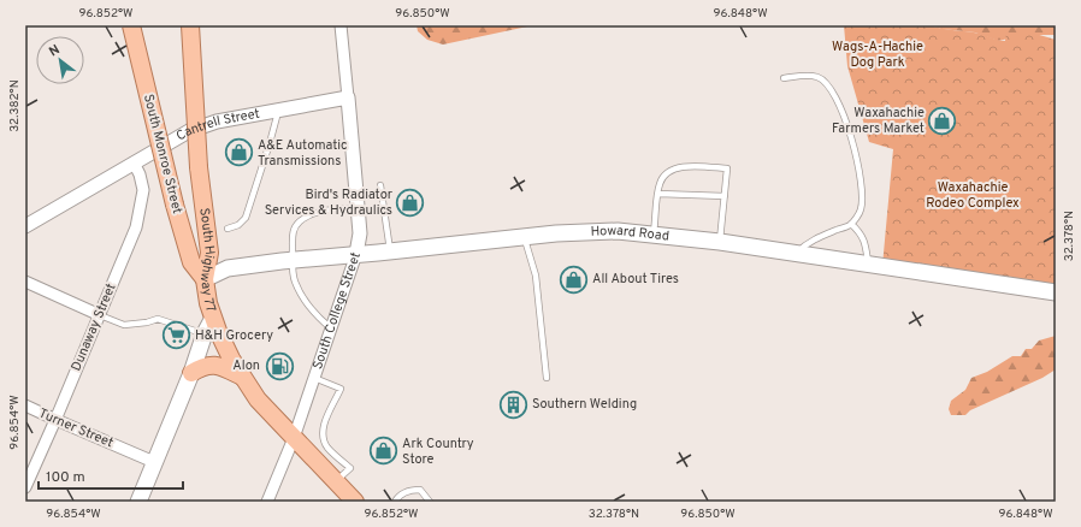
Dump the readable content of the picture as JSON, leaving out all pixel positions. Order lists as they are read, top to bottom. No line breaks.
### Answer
{"streets":{"main road":["South Monroe Street","Howard Road","South Highway 77"],"street":["Cantrell Street","South College Street","Dunaway Street","Turner Street"]},"crossings":[["Cantrell Street","South College Street"],["Cantrell Street","Dunaway Street"],["South Monroe Street","Howard Road"],["South Monroe Street","South Highway 77"],["Howard Road","South Highway 77"],["Howard Road","South College Street"],["South Highway 77","South College Street"],["Dunaway Street","Turner Street"]],"parks":["Wags-A-Hachie Dog Park","Waxahachie Rodeo Complex"],"places":{"shop":["Waxahachie Farmers Market","A&E Automatic Transmissions","Bird's Radiator Services & Hydraulics","All About Tires","Ark Country Store"],"supermarket":["H&H Grocery"],"fuel station":["Alon"],"building":["Southern Welding"]},"scale_bar":"100 m","north":"top left","coordinates":["96.852°W","96.850°W","96.848°W","32.382°N","32.378°N","96.854°W"]}
